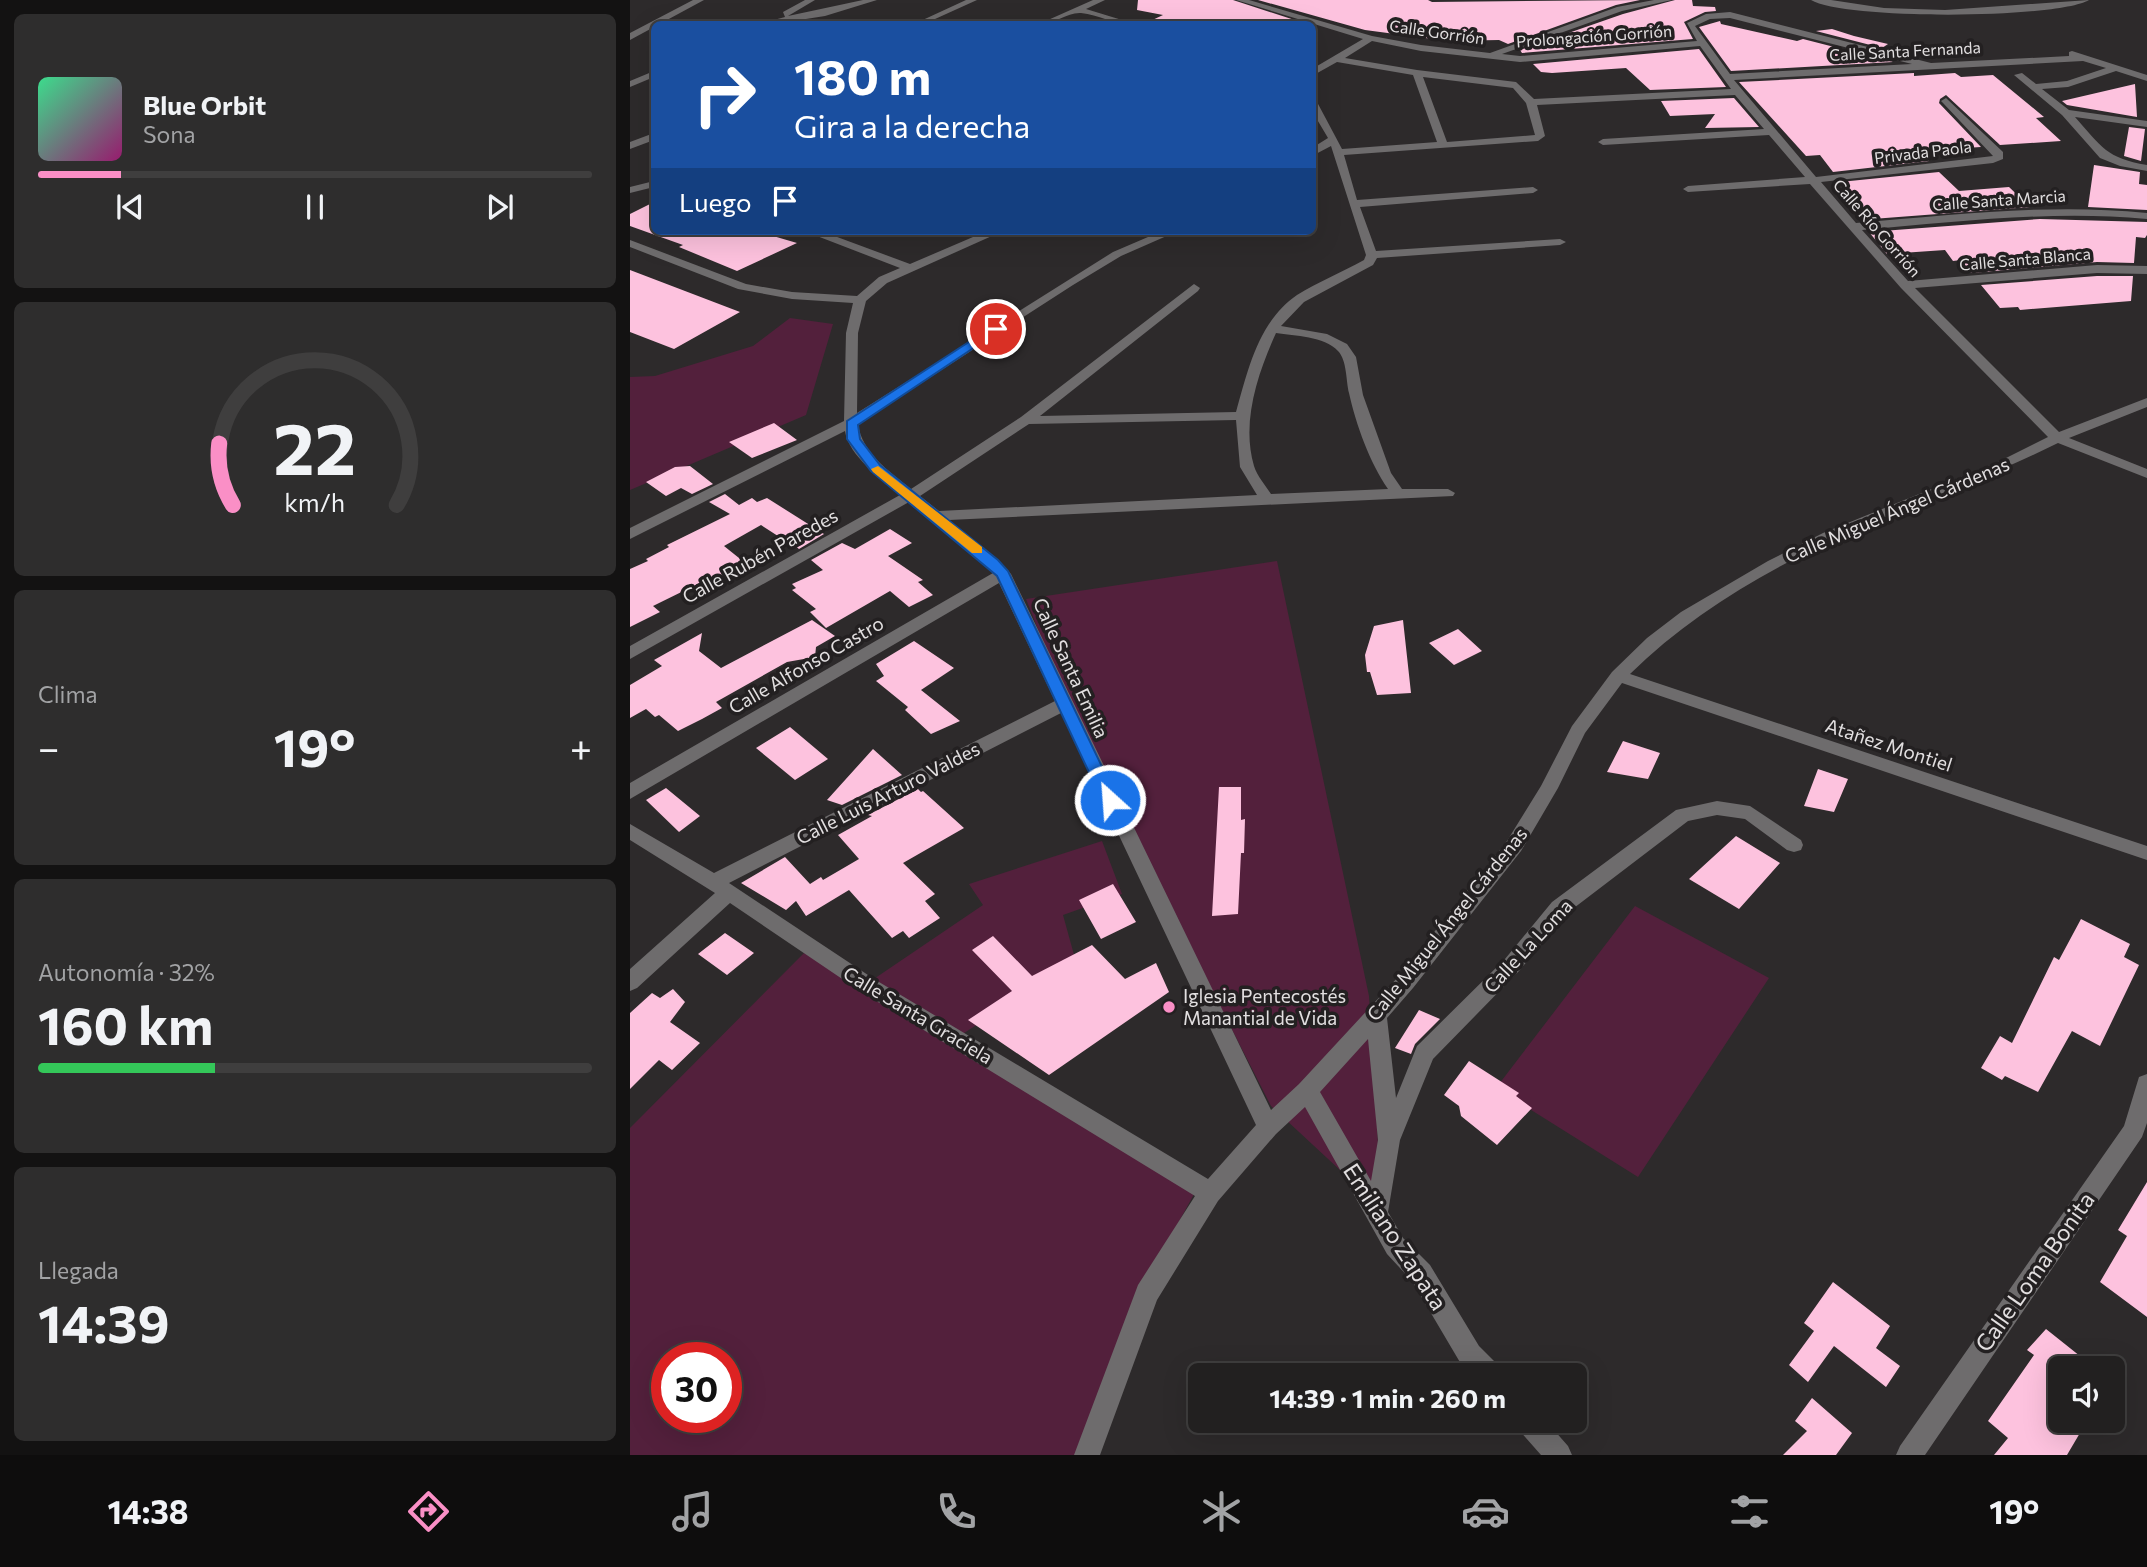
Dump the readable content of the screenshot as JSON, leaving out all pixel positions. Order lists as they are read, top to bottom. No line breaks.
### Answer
{"streets":{"street":["Calle Gorrión","Prolongación Gorrión","Calle Santa Fernanda","Privada Paola","Calle Santa Marcia","Calle Río Gorrión","Calle Santa Blanca","Calle Miguel Ángel Cárdenas","Calle Rubén Paredes","Calle Alfonso Castro","Calle Santa Emilia","Atañez Montiel","Calle Luis Arturo Valdes","Calle La Loma","Calle Santa Graciela","Emiliano Zapata","Calle Loma Bonita"]},"crossings":[["Calle Gorrión","Prolongación Gorrión"],["Prolongación Gorrión","Calle Río Gorrión"],["Calle Santa Fernanda","Calle Río Gorrión"],["Privada Paola","Calle Río Gorrión"],["Calle Santa Marcia","Calle Río Gorrión"],["Calle Río Gorrión","Calle Santa Blanca"],["Calle Río Gorrión","Calle Miguel Ángel Cárdenas"],["Calle Miguel Ángel Cárdenas","Calle Santa Emilia"],["Calle Miguel Ángel Cárdenas","Atañez Montiel"],["Calle Miguel Ángel Cárdenas","Calle Santa Graciela"],["Calle Miguel Ángel Cárdenas","Emiliano Zapata"],["Calle Rubén Paredes","Calle Santa Emilia"],["Calle Alfonso Castro","Calle Santa Emilia"],["Calle Santa Emilia","Calle Luis Arturo Valdes"],["Calle Luis Arturo Valdes","Calle Santa Graciela"]],"places":["Iglesia Pentecostés Manantial de Vida"],"page":{"turn":["180 m","Gira a la derecha"],"song":["Blue Orbit","Sona"],"then":"Luego","tile":["Clima",["Autonomía · 32%","160 km"],["Llegada","14:39"]],"heat":["−","19°","+"],"limit":"30","trip":"14:39 · 1 min · 260 m","tabs":["14:38","19°"],"gauge":["22","km/h"]}}
